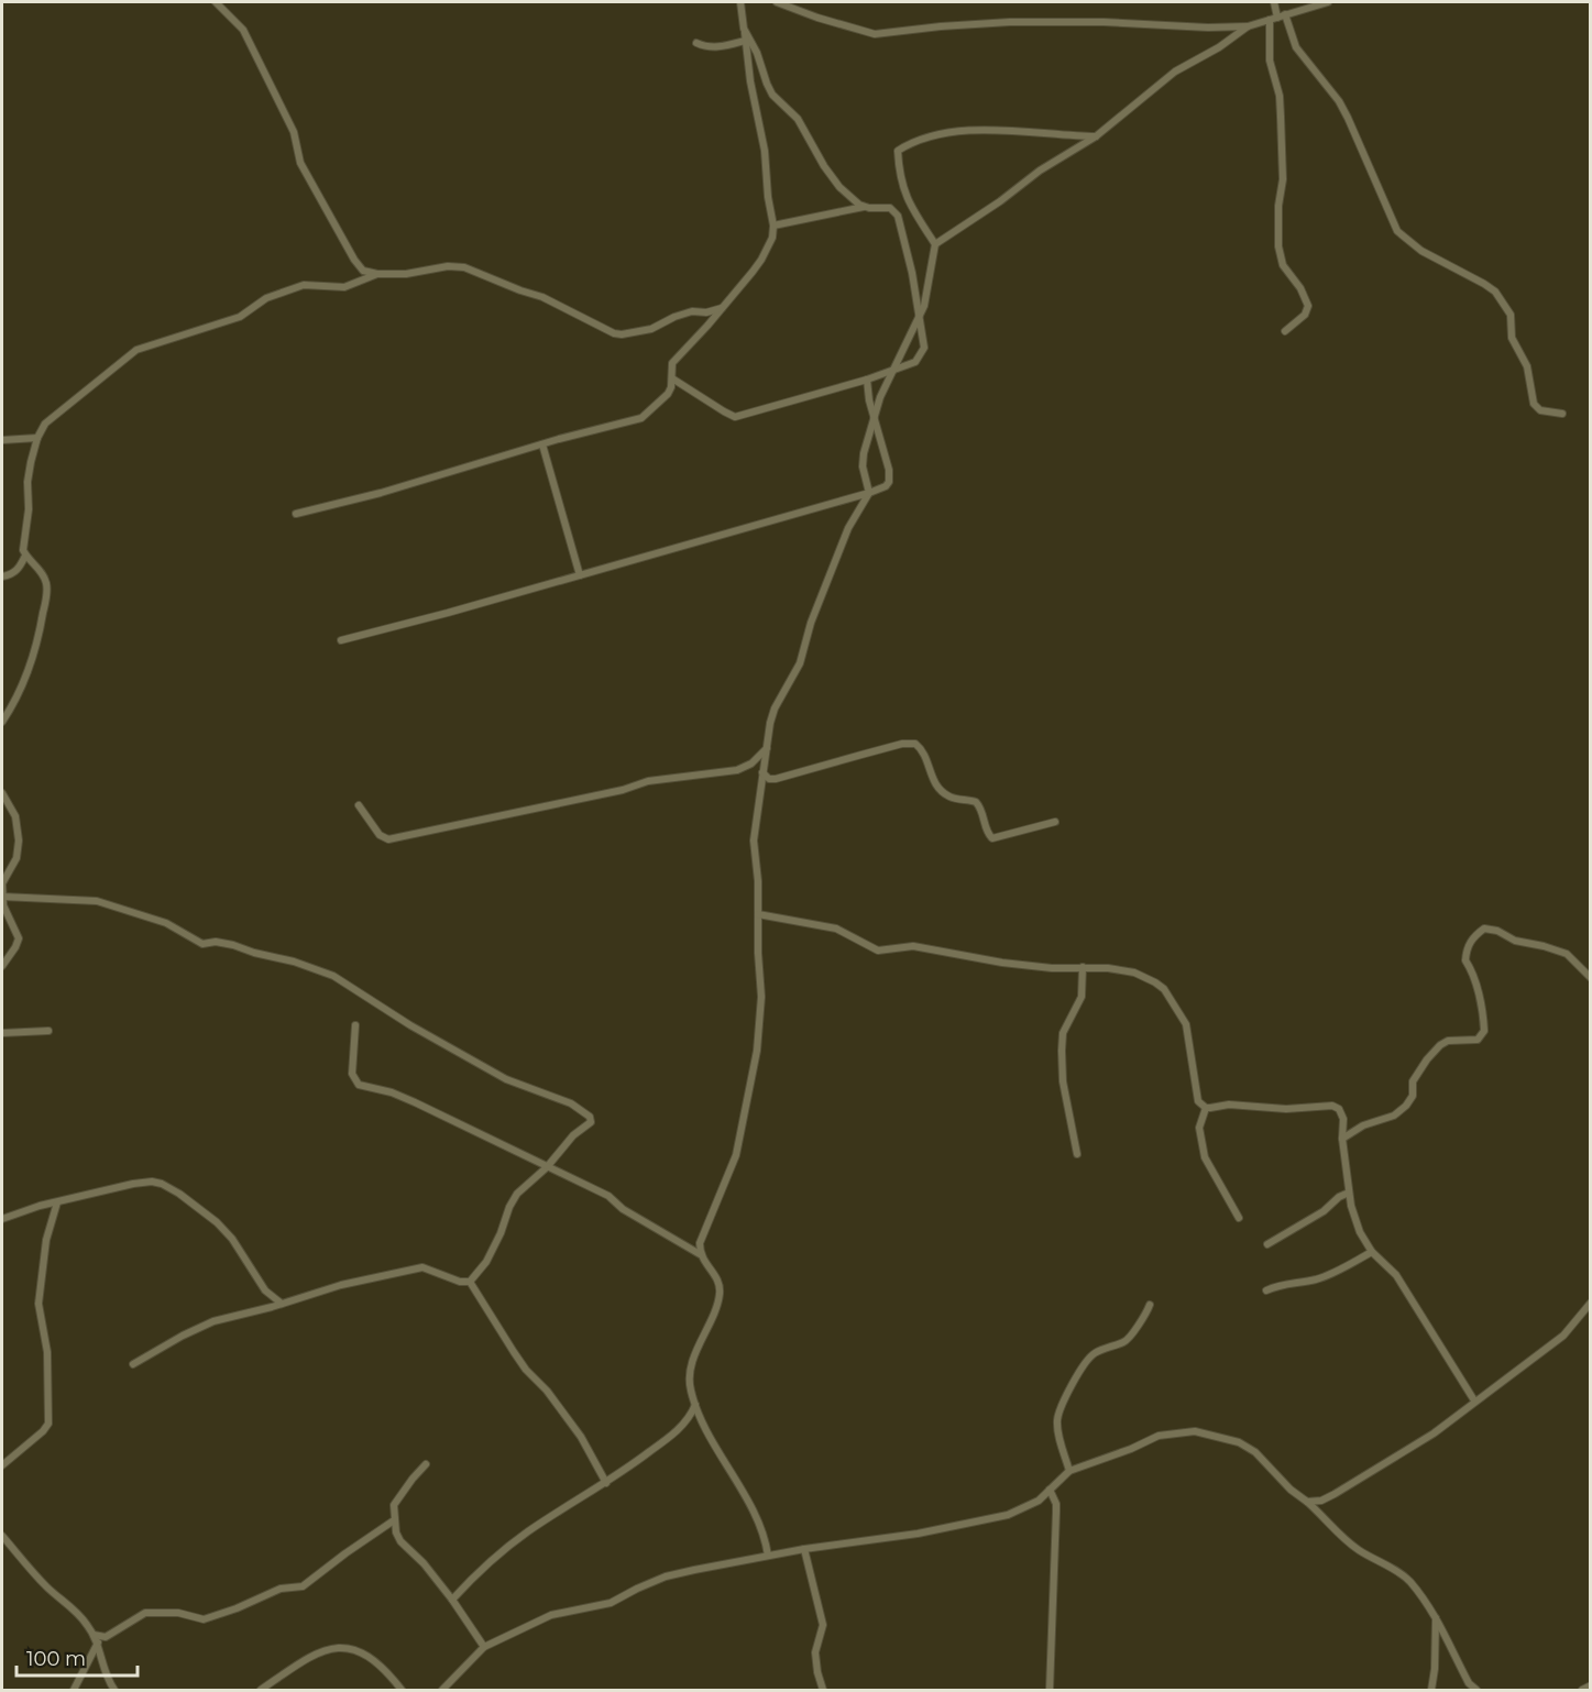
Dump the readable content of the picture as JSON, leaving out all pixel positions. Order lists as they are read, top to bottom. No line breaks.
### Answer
{"scale_bar":"100 m"}
